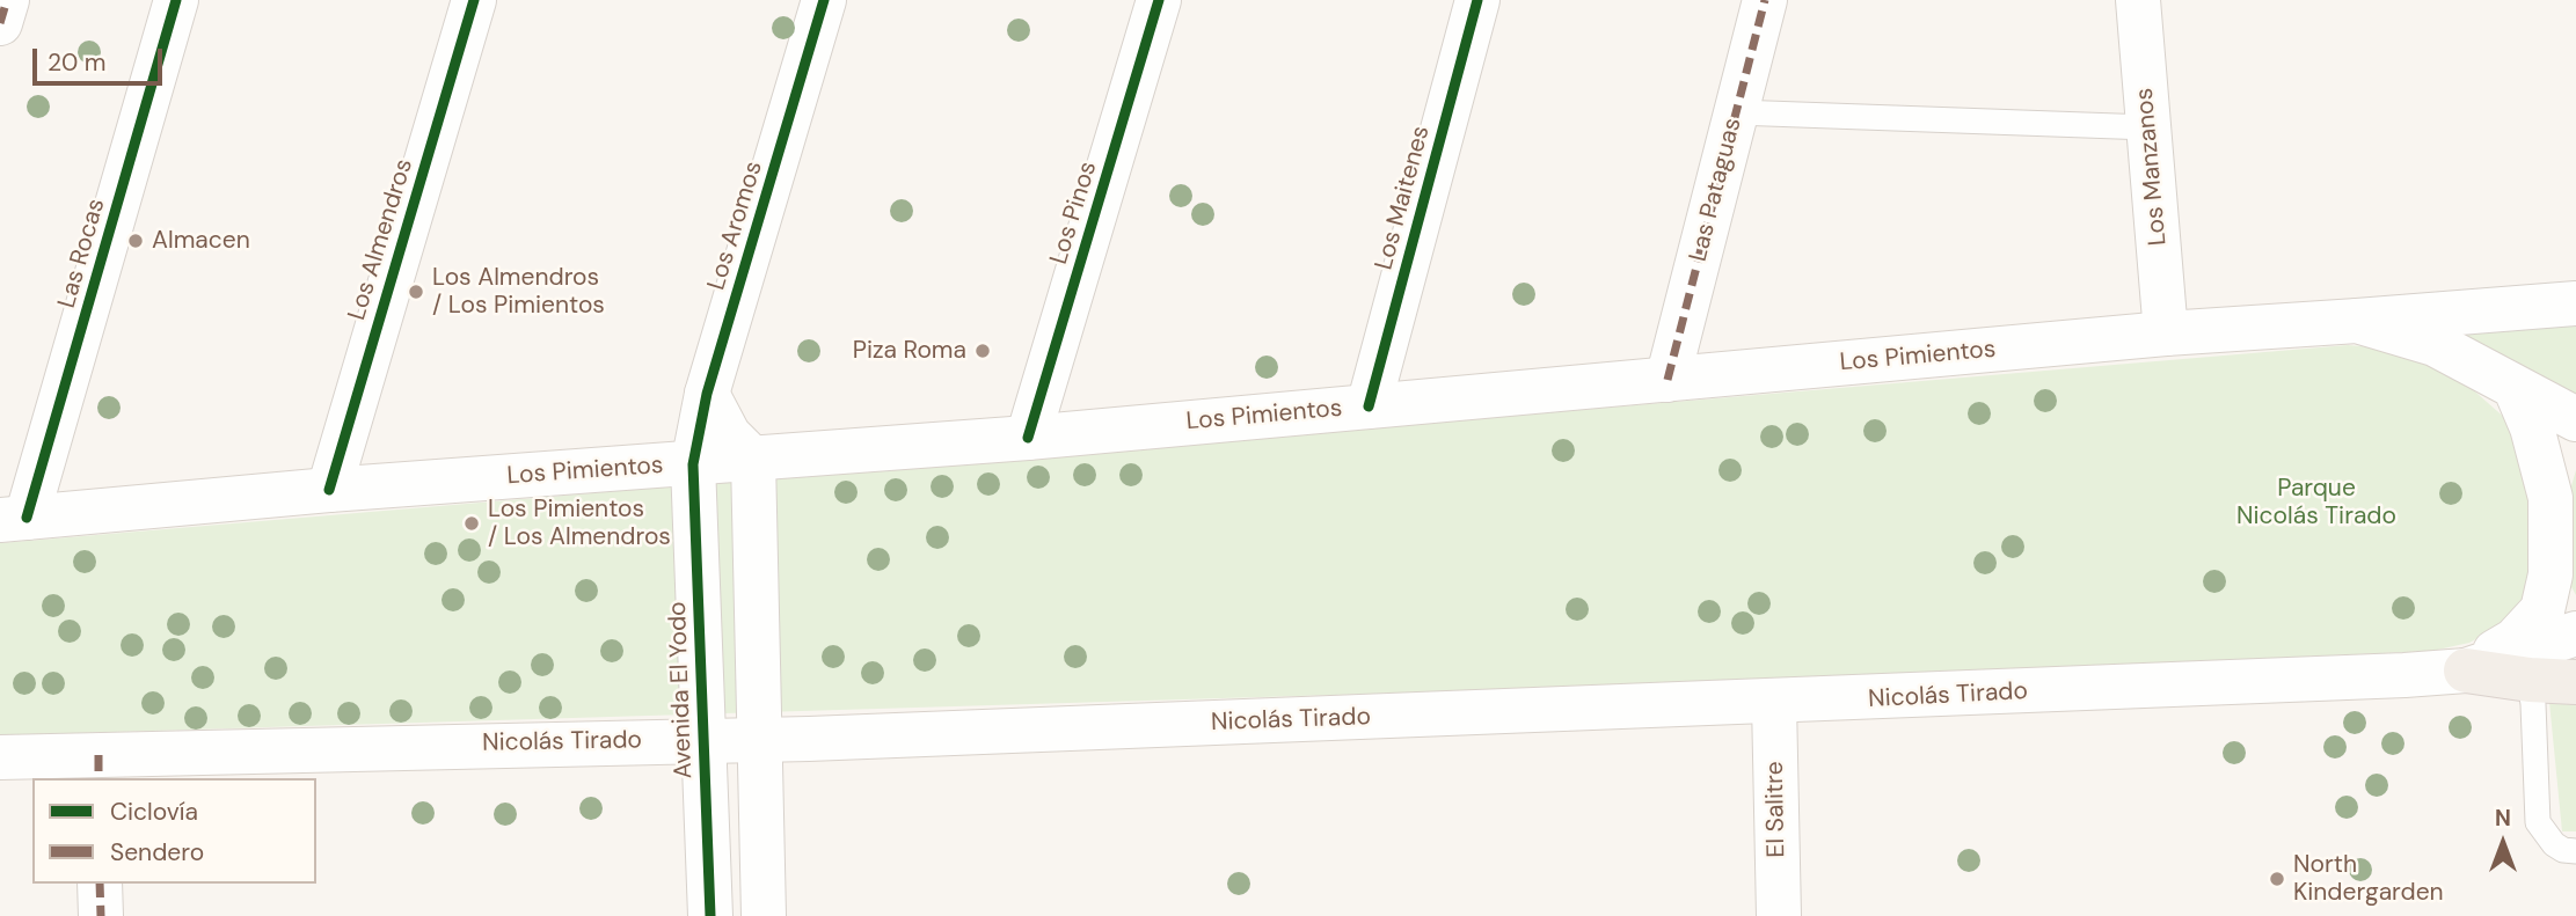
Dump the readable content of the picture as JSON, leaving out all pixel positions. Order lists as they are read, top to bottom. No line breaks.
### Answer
{"streets":{"main road":["Los Manzanos","Las Pataguas","Los Maitenes","Los Pinos","Los Aromos","Los Almendros","Las Rocas","Los Pimientos","Avenida El Yodo","Nicolás Tirado","El Salitre"]},"crossings":[["Los Manzanos","Los Pimientos"],["Las Pataguas","Los Pimientos"],["Los Maitenes","Los Pimientos"],["Los Pinos","Los Pimientos"],["Los Aromos","Los Pimientos"],["Los Aromos","Avenida El Yodo"],["Los Almendros","Los Pimientos"],["Las Rocas","Los Pimientos"],["Los Pimientos","Avenida El Yodo"],["Avenida El Yodo","Nicolás Tirado"],["Nicolás Tirado","El Salitre"]],"parks":["Parque Nicolás Tirado"],"places":["Almacen","Los Almendros / Los Pimientos","Piza Roma","Los Pimientos / Los Almendros","North Kindergarden"],"legend":["Ciclovía","Sendero"],"scale_bar":"20 m","north":"top"}
